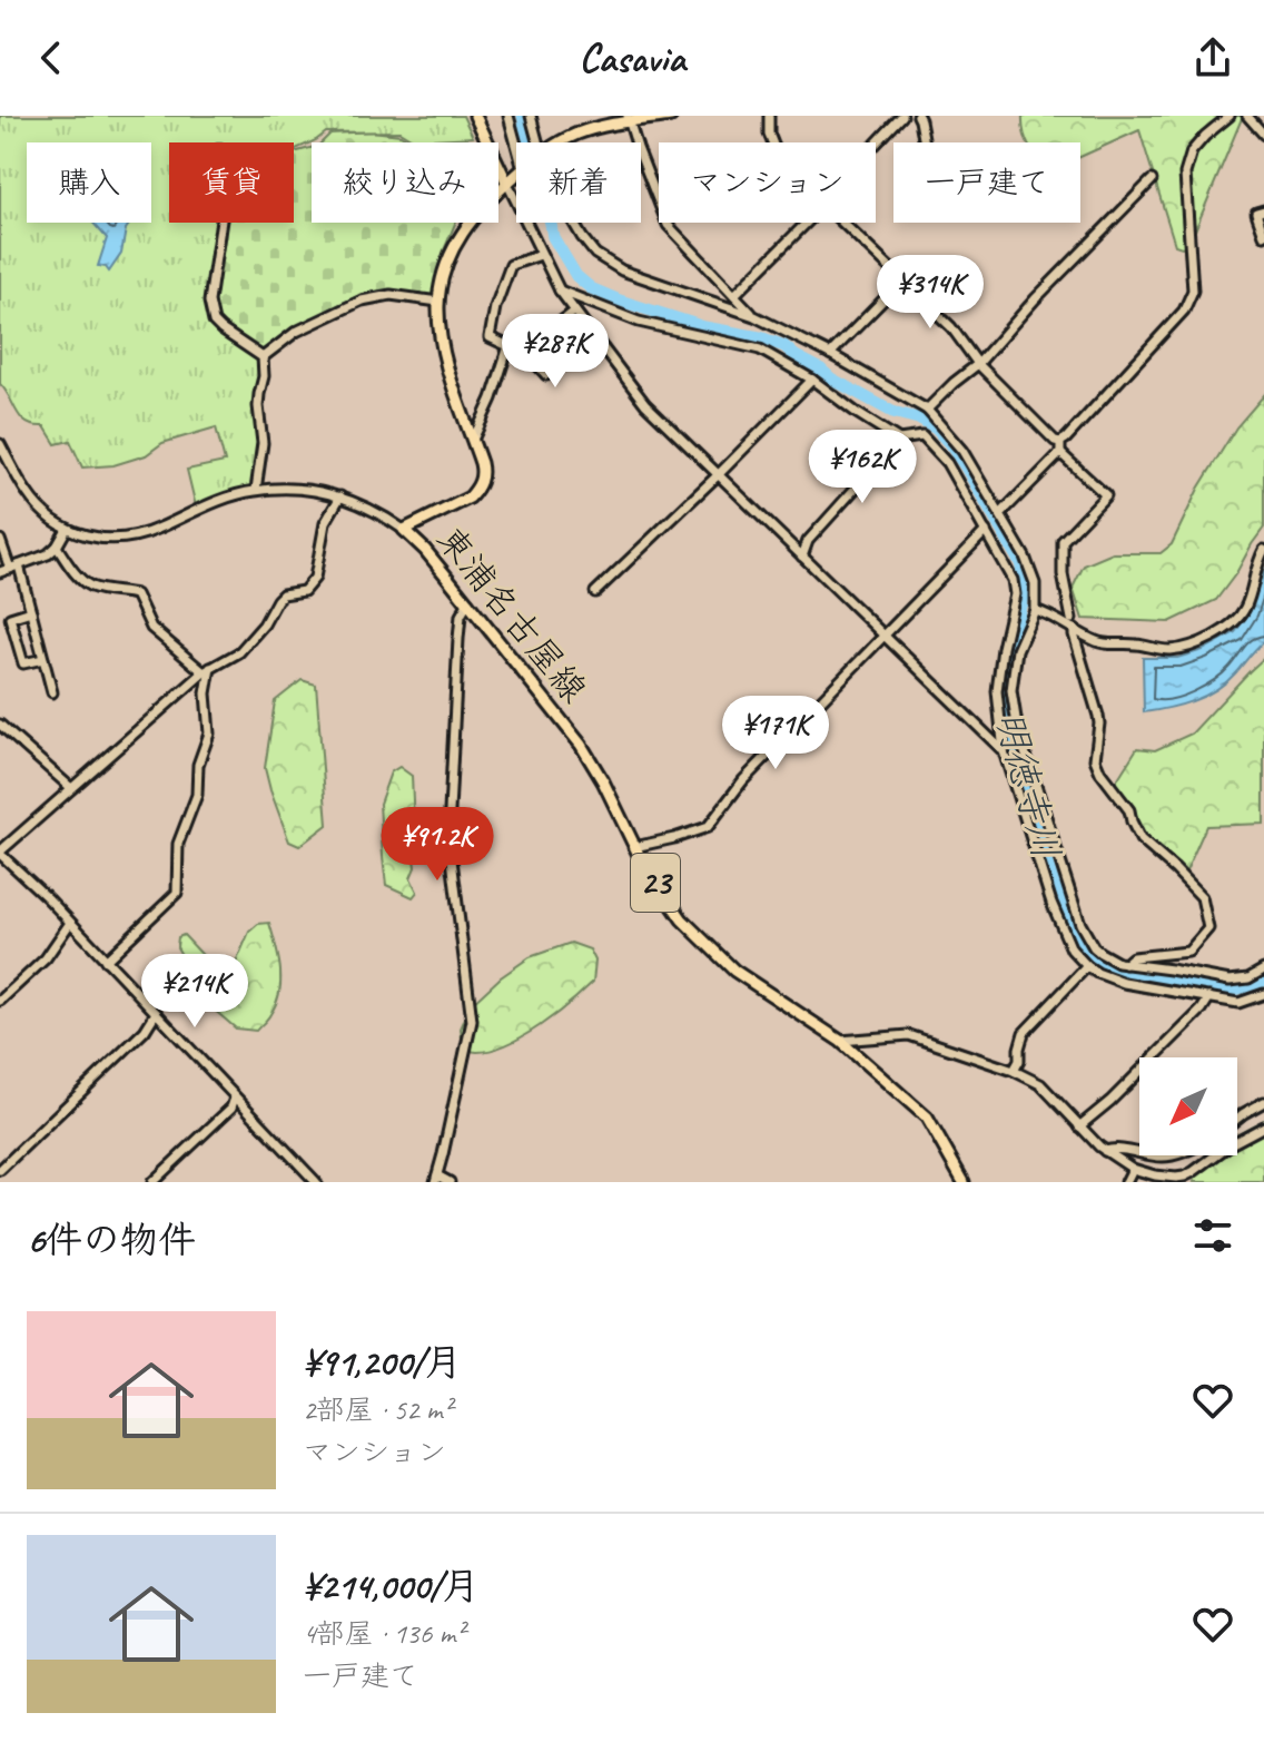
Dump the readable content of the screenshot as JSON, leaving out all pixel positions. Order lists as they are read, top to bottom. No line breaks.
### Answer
{"streets":{"main road":["東浦名古屋線","23"]},"water":["明徳寺川"],"north":"bottom left","page":{"header":"Casavia","chip":["購入","賃貸","絞り込み","新着","マンション","一戸建て"],"price":["¥314K","¥287K","¥162K","¥171K","¥91.2K","¥214K"],"heading":"6件の物件","list":[{"name":"¥91,200/月","note":"2部屋 · 52 m² · マンション"},{"name":"¥214,000/月","note":"4部屋 · 136 m² · 一戸建て"}]}}
